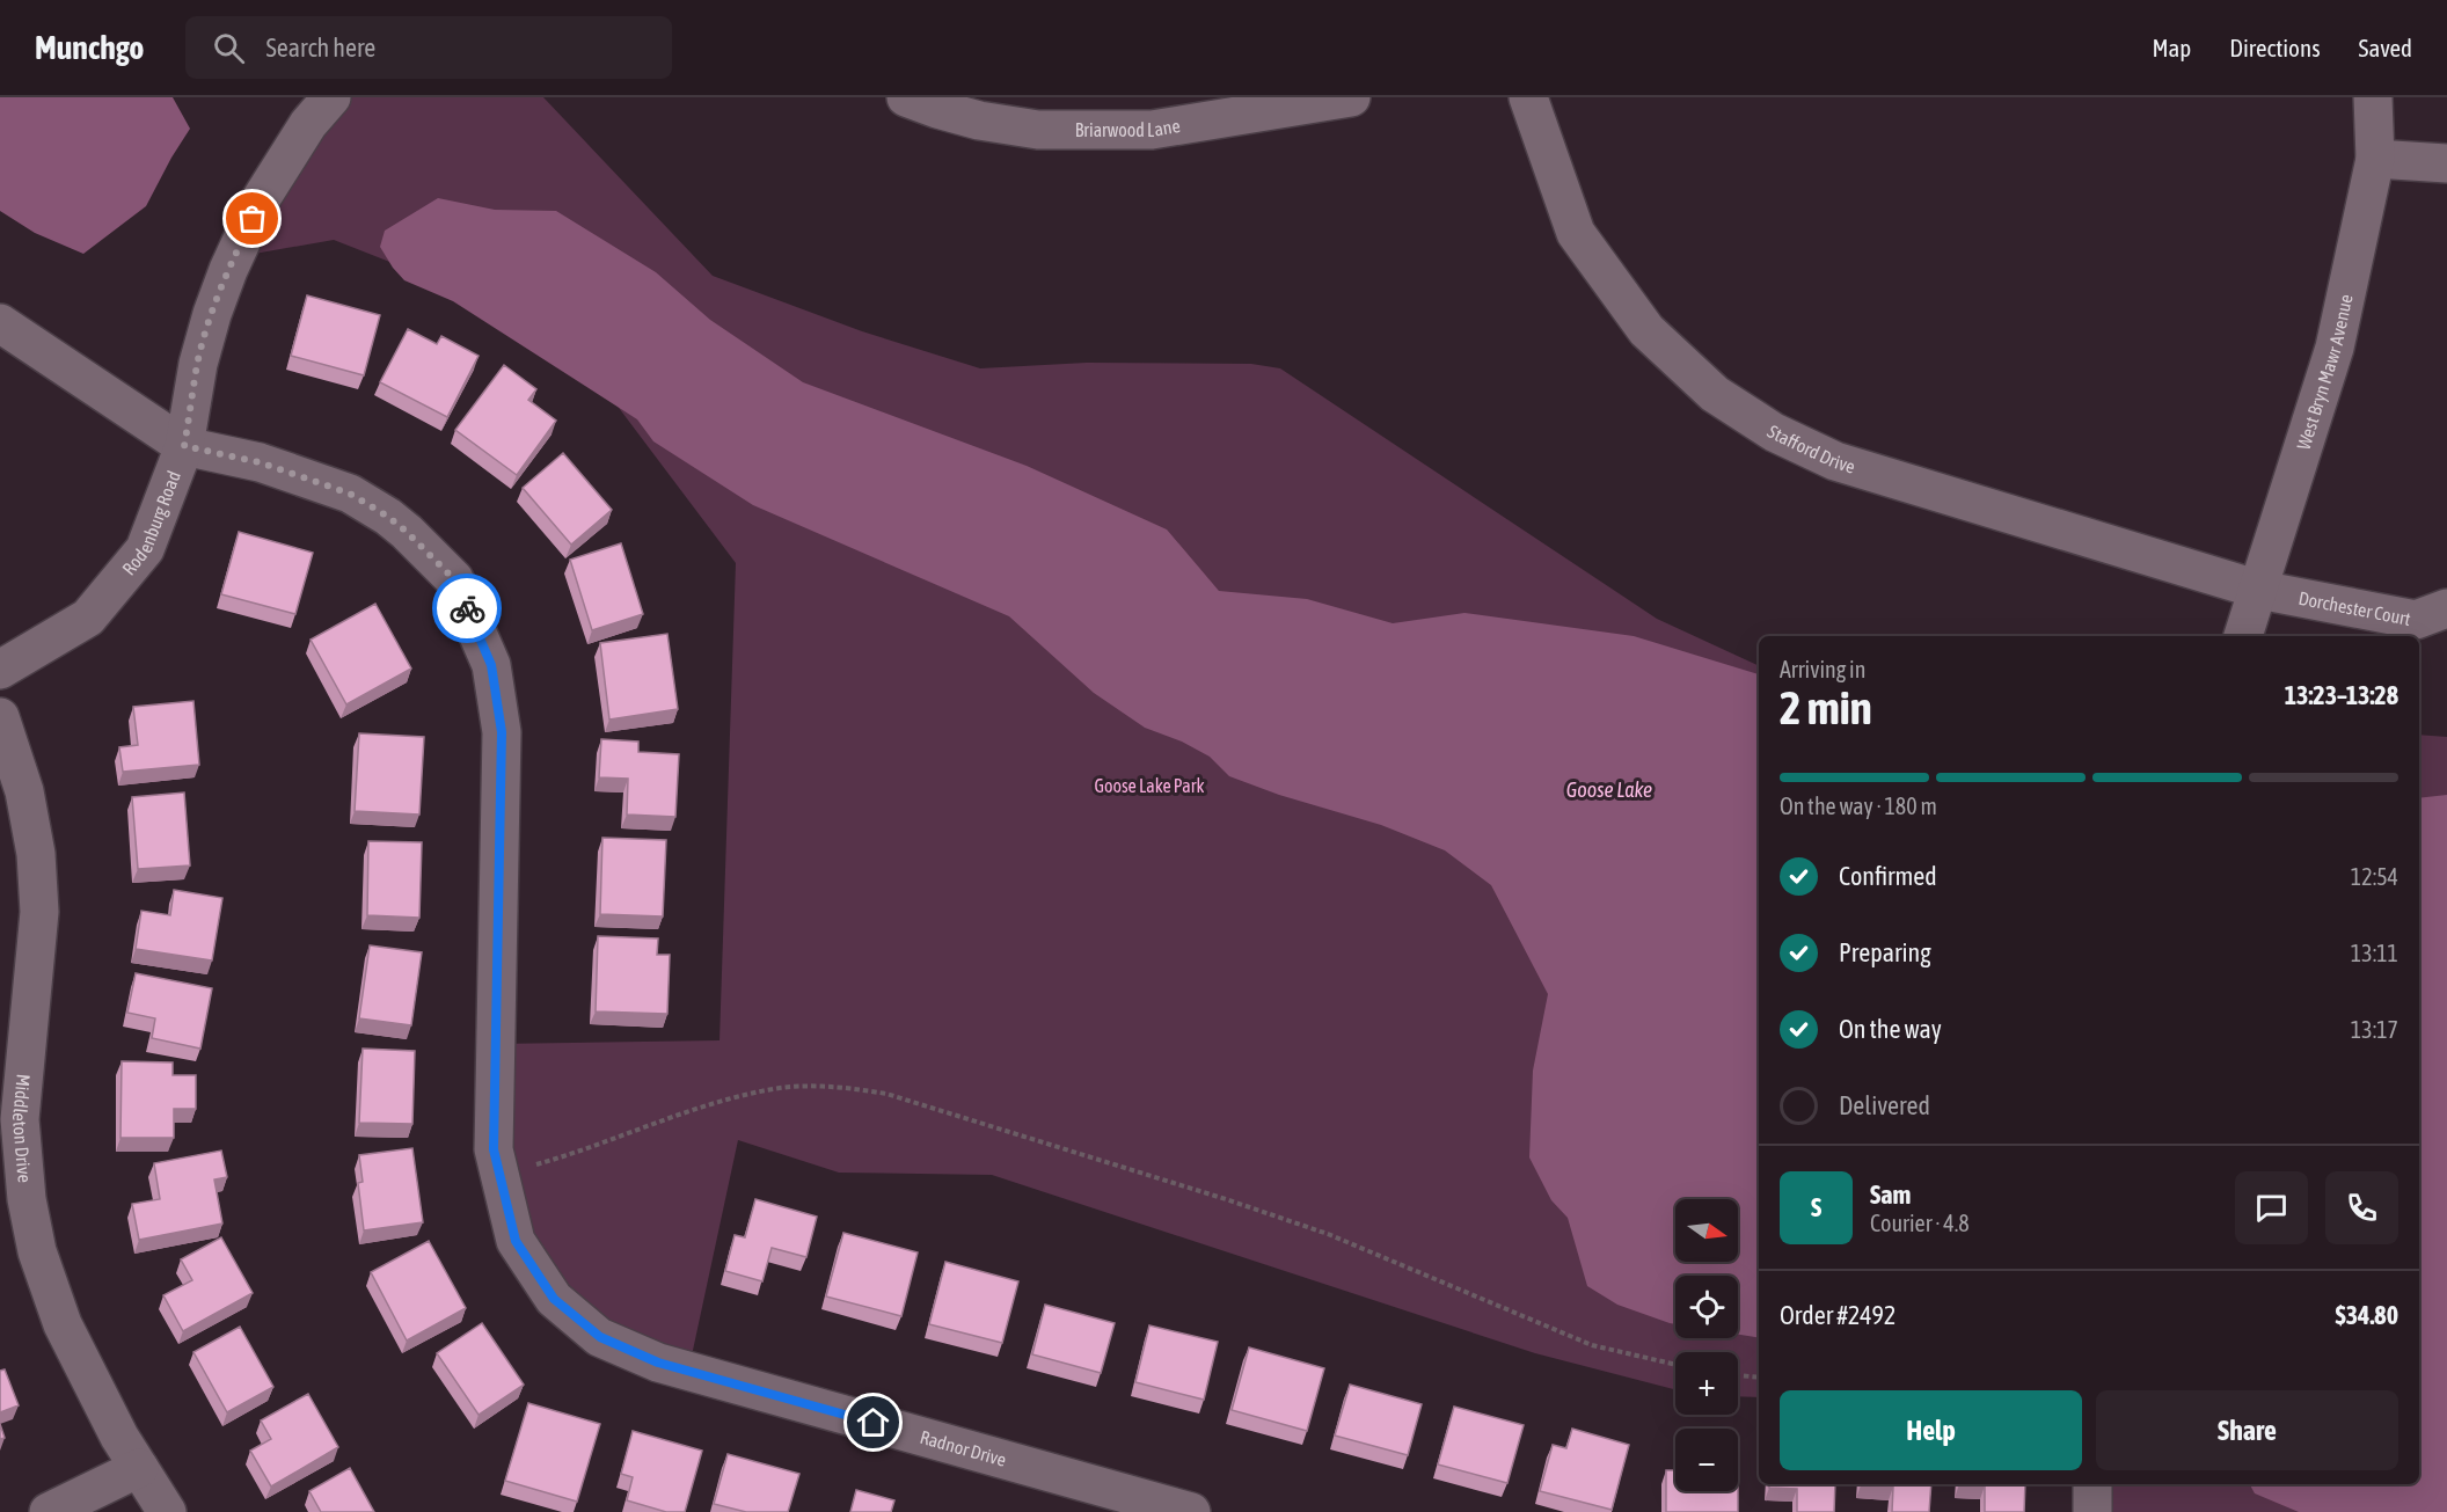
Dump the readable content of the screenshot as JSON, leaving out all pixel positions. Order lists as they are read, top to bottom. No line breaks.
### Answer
{"streets":{"street":["Briarwood Lane","West Bryn Mawr Avenue","Stafford Drive","Rodenburg Road","Dorchester Court","Middleton Drive","Radnor Drive"]},"crossings":[["West Bryn Mawr Avenue","Stafford Drive"],["West Bryn Mawr Avenue","Dorchester Court"],["Stafford Drive","Dorchester Court"],["Rodenburg Road","Radnor Drive"]],"water":["Goose Lake"],"parks":["Goose Lake Park"],"north":"right","page":{"header":"Munchgo","search":"Search here","nav":["Map","Directions","Saved"],"heading":["2 min","Arriving in","13:23–13:28"],"panel":["Sam","Courier · 4.8","Order #2492","$34.80"],"bar":"On the way · 180 m","list":[["Confirmed","12:54"],["Preparing","13:11"],["On the way","13:17"],"Delivered"],"round":"S","map_buttons":["+","−"],"buttons":["Help","Share"]}}
